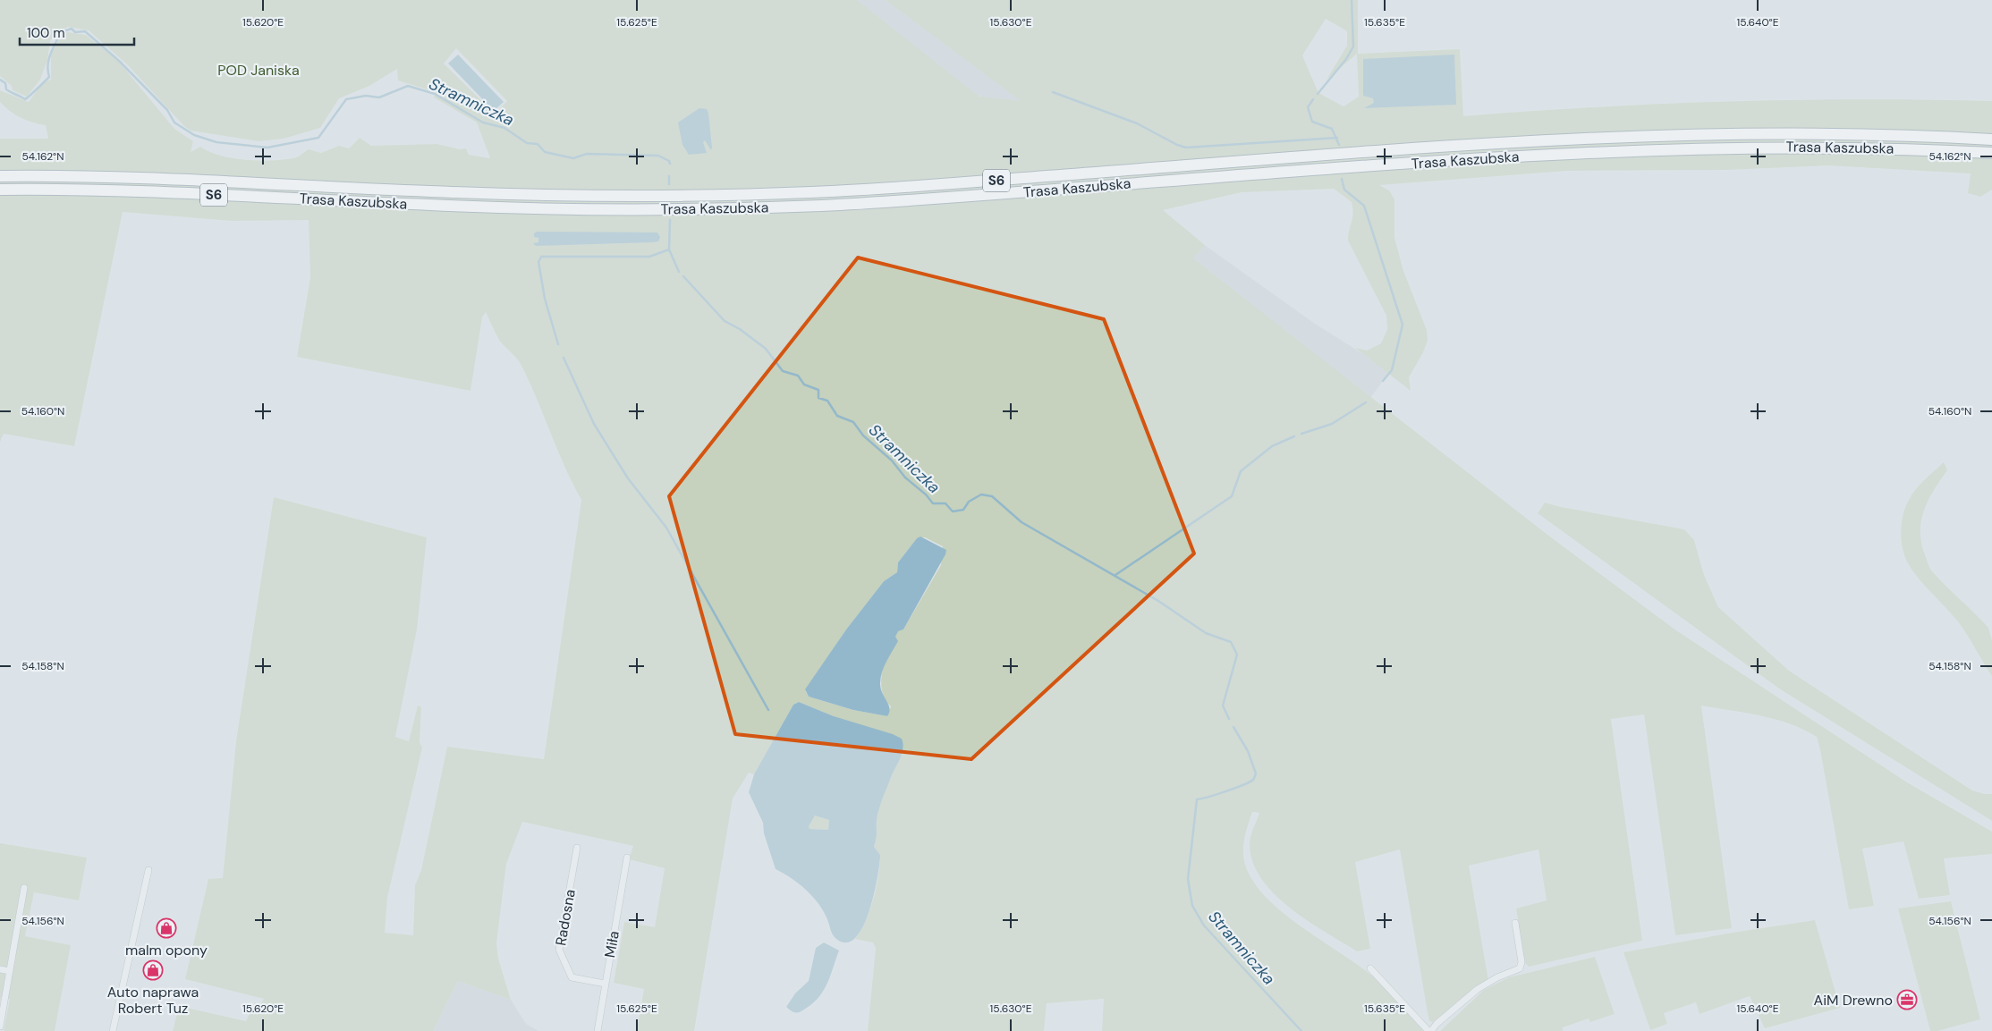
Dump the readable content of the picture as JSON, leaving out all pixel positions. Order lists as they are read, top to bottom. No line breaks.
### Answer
{"streets":{"highway":["Trasa Kaszubska","S6"],"street":["Radosna","Miła"]},"crossings":[["Radosna","Miła"]],"water":["Stramniczka"],"parks":["POD Janiska"],"places":{"shop":["malm opony","Auto naprawa Robert Tuz"],"office":["AiM Drewno"]},"scale_bar":"100 m","coordinates":["15.620°E","15.625°E","15.630°E","15.635°E","15.640°E","54.162°N","54.160°N","54.158°N","54.156°N"]}
